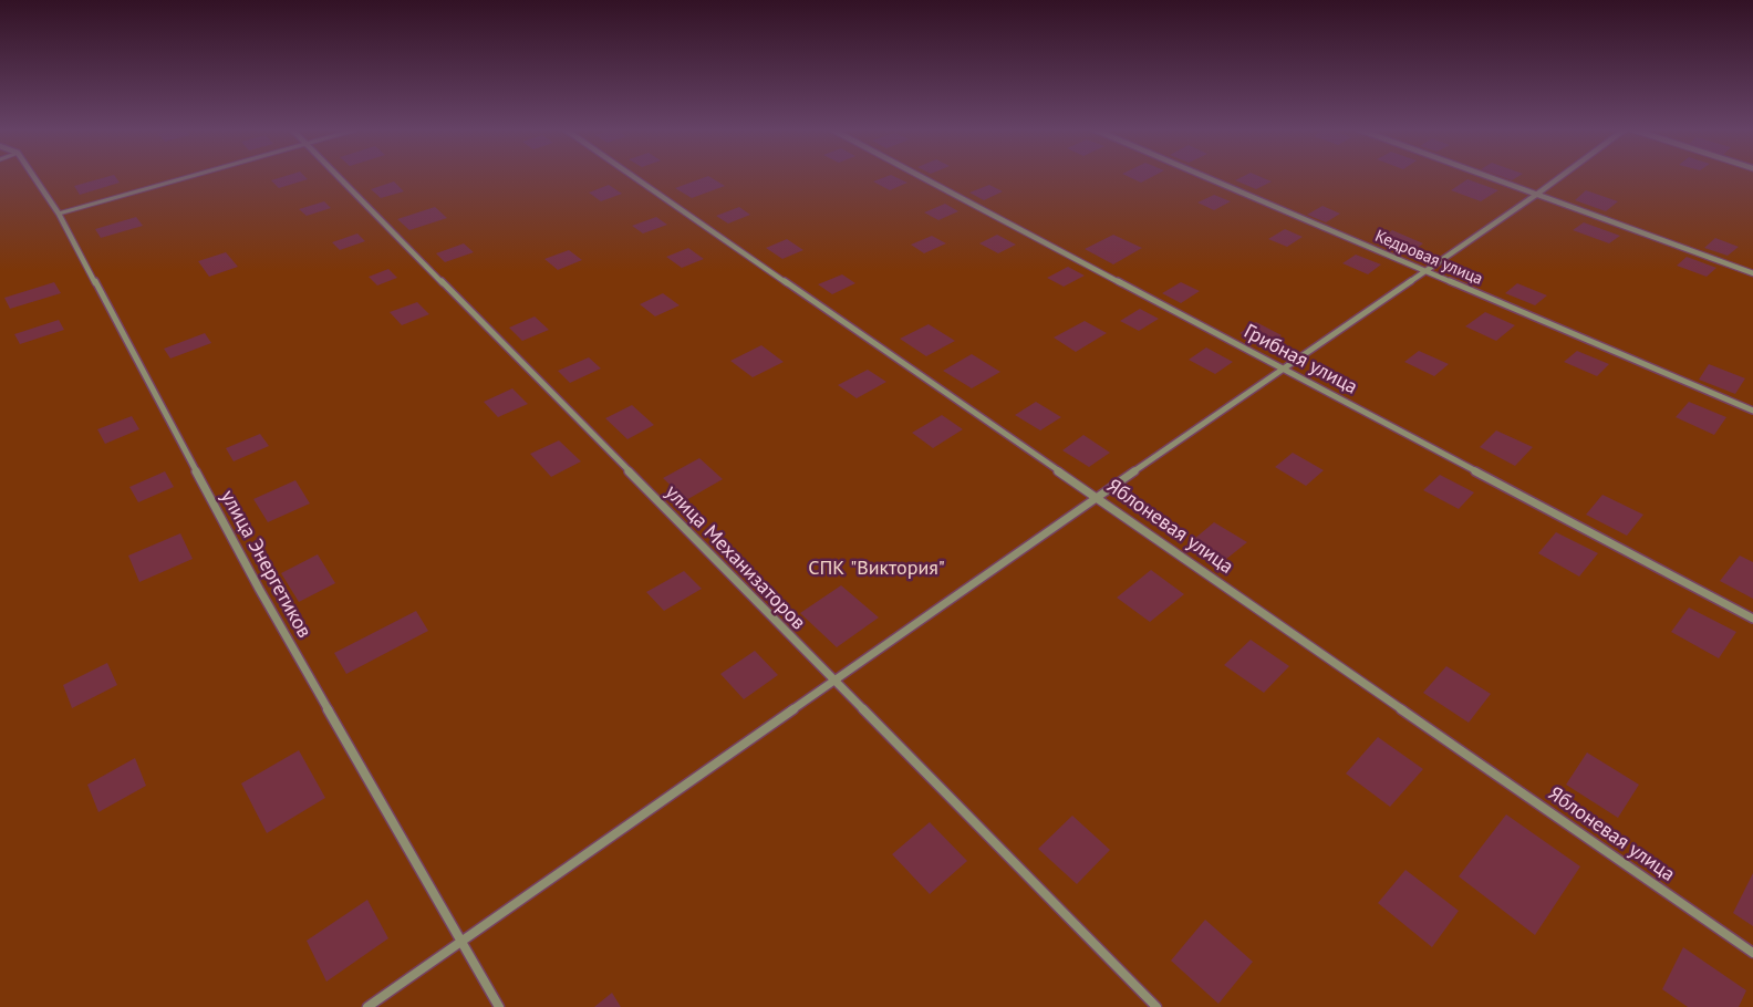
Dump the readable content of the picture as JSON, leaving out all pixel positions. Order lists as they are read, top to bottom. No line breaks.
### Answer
{"streets":{"street":["Кедровая улица","Грибная улица","Яблоневая улица","улица Механизаторов","улица Энергетиков"]},"parks":["СПК \"Виктория\""]}
